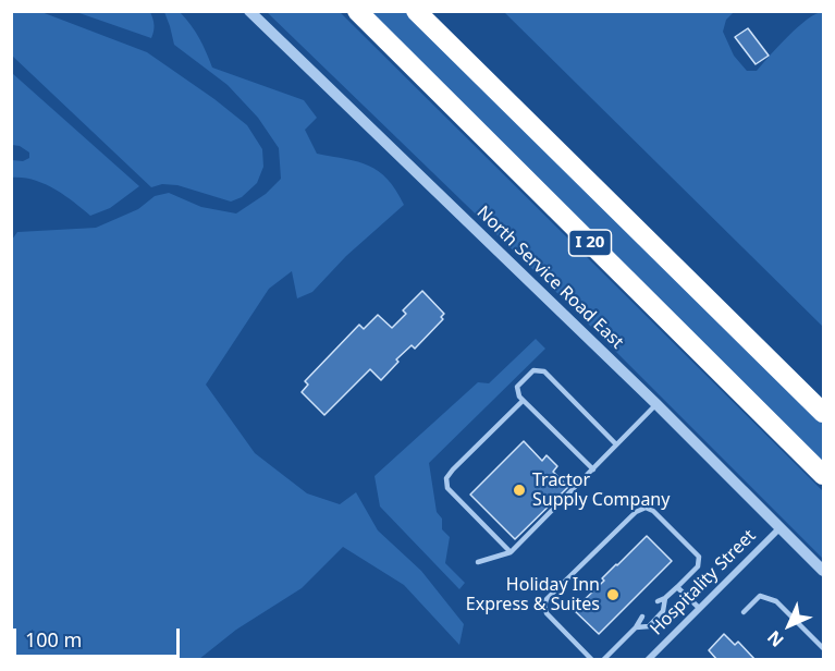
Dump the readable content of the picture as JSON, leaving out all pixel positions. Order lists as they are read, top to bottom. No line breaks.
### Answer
{"streets":{"highway":["I 20"],"street":["North Service Road East","Hospitality Street"]},"crossings":[["North Service Road East","Hospitality Street"]],"places":["Tractor Supply Company","Holiday Inn Express & Suites"],"scale_bar":"100 m","north":"bottom left"}
